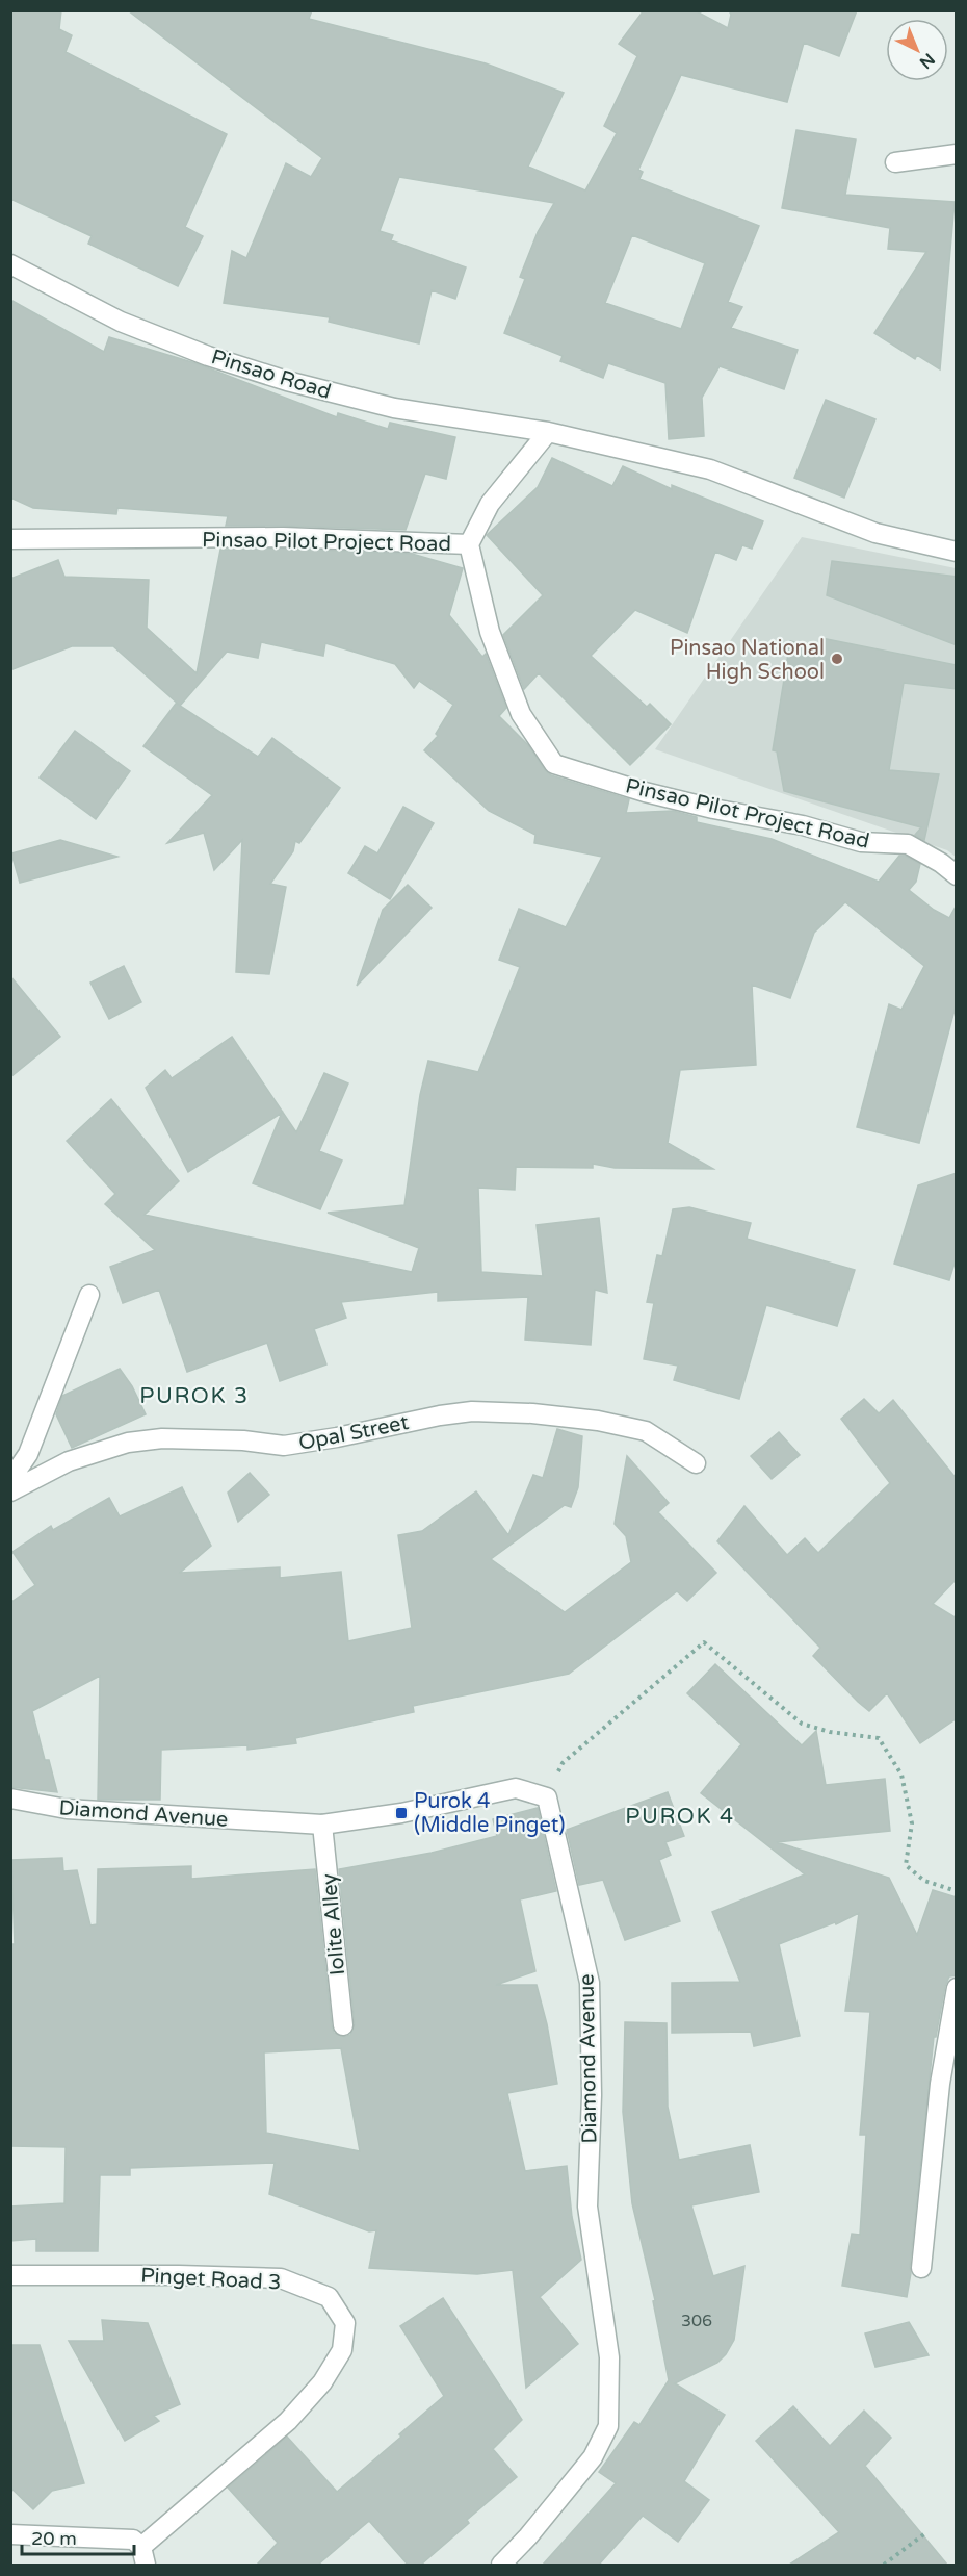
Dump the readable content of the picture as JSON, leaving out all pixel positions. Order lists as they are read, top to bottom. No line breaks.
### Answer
{"streets":{"street":["Pinsao Road","Pinsao Pilot Project Road","Opal Street","Diamond Avenue","Iolite Alley","Pinget Road 3"]},"crossings":[["Diamond Avenue","Iolite Alley"]],"districts":["PUROK 3","PUROK 4"],"places":{"other":["Pinsao National High School"],"transit":["Purok 4 (Middle Pinget)"]},"house_numbers":["306"],"scale_bar":"20 m","north":"bottom right"}
